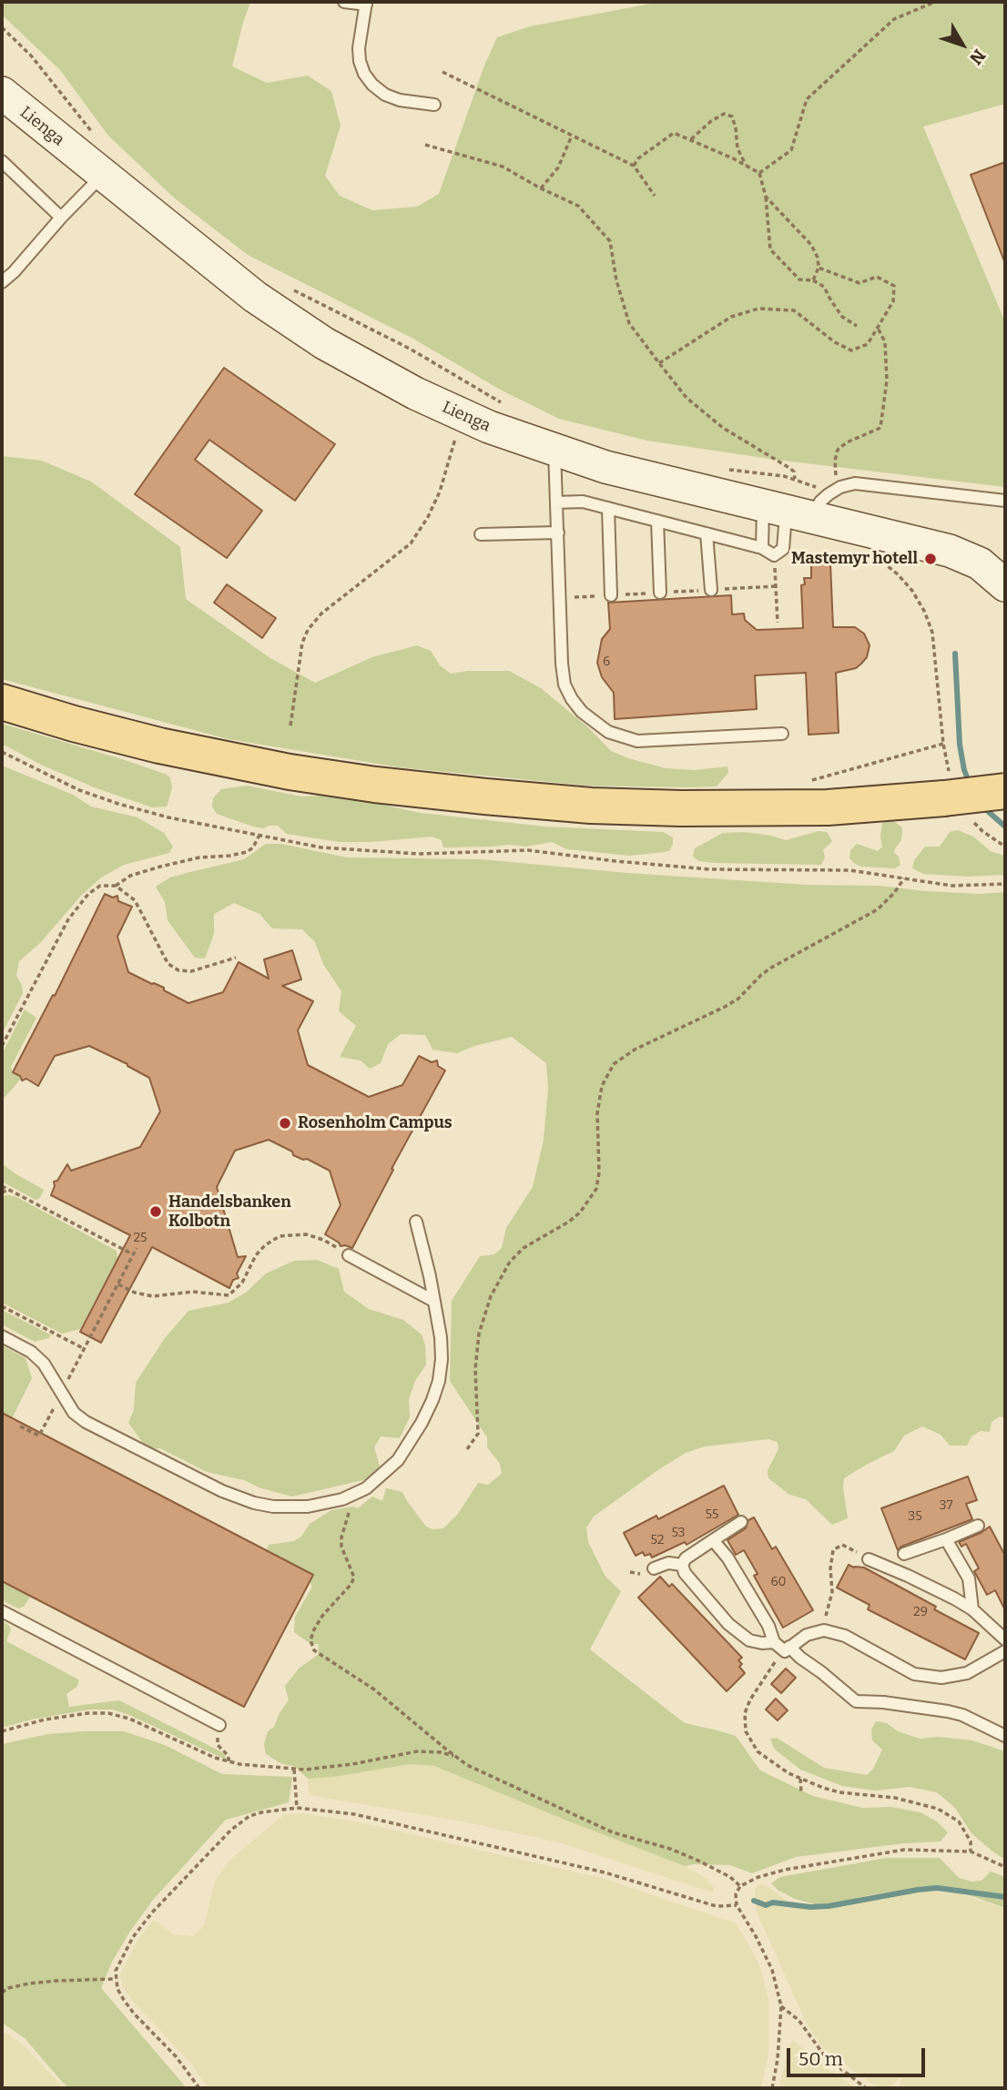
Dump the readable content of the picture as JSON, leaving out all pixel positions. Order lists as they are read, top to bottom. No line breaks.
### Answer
{"streets":{"street":["Lienga"]},"places":["Mastemyr hotell","Rosenholm Campus","Handelsbanken Kolbotn"],"house_numbers":["6","25","37","55","35","53","52","60","29"],"scale_bar":"50 m","north":"bottom right"}
